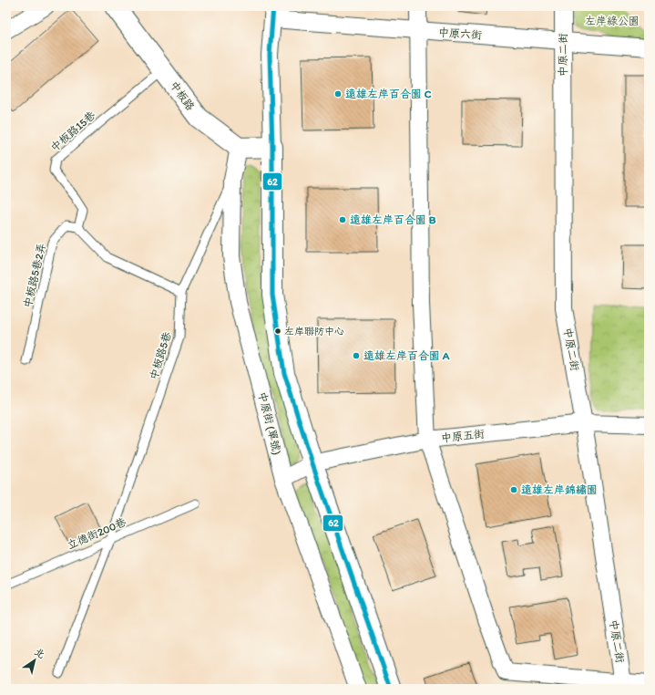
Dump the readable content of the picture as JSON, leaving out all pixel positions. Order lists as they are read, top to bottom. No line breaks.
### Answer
{"streets":{"street":["中原六街","中原二街","中板路","中原街 (單號)","中原五街"],"lane":["中板路15巷","中板路5巷2弄","中板路5巷","立德街200巷"]},"crossings":[["中原六街","中原二街"],["中原二街","中原五街"],["中板路","中板路15巷"],["中板路","中原街 (單號)"],["中板路15巷","中板路5巷2弄"],["中板路5巷","中原街 (單號)"],["中板路5巷","立德街200巷"],["中原街 (單號)","中原五街"]],"parks":["左岸綠公園"],"places":["遠雄左岸百合園 C","遠雄左岸百合園 B","左岸聯防中心","遠雄左岸百合園 A","遠雄左岸錦繡園"],"lines":["transit line 62"],"north":"top right"}
